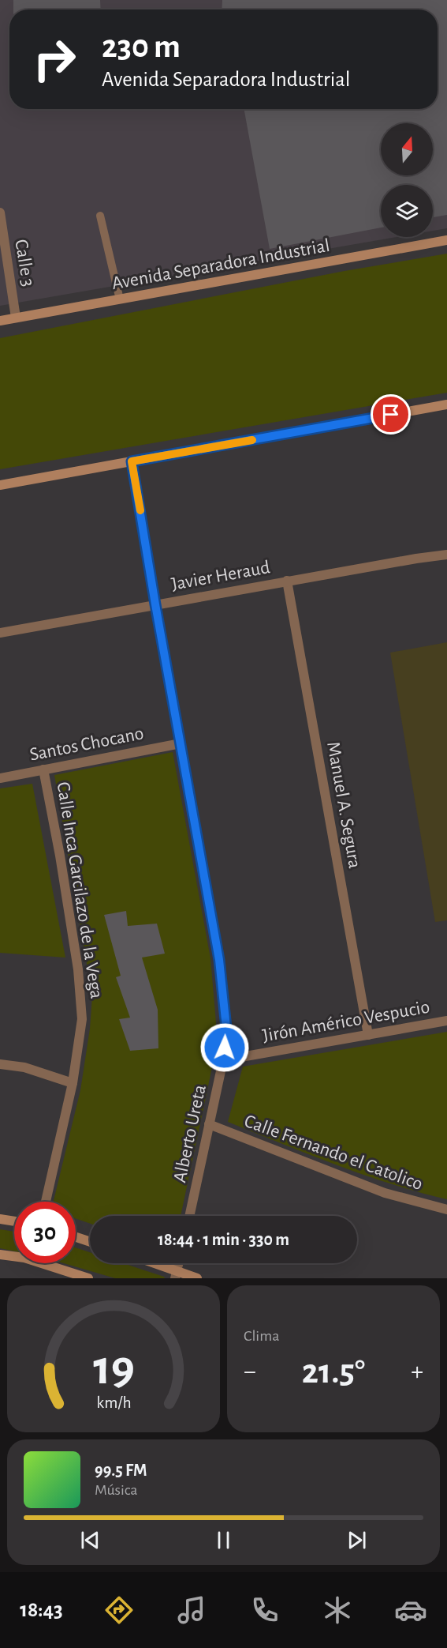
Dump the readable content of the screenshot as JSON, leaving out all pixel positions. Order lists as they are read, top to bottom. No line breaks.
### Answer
{"streets":{"main road":["Avenida Separadora Industrial"],"street":["Calle 3","Javier Heraud","Santos Chocano","Manuel A. Segura","Calle Inca Garcilazo de la Vega","Jirón Américo Vespucio","Alberto Ureta","Calle Fernando el Catolico"]},"crossings":[["Calle 3","Avenida Separadora Industrial"],["Javier Heraud","Manuel A. Segura"],["Javier Heraud","Alberto Ureta"],["Santos Chocano","Calle Inca Garcilazo de la Vega"],["Santos Chocano","Alberto Ureta"],["Manuel A. Segura","Jirón Américo Vespucio"],["Jirón Américo Vespucio","Alberto Ureta"],["Alberto Ureta","Calle Fernando el Catolico"]],"north":"top","page":{"turn":["230 m","Avenida Separadora Industrial"],"limit":"30","trip":"18:44 · 1 min · 330 m","tile":"Clima","heat":["−","21.5°","+"],"song":["99.5 FM","Música"],"tabs":"18:43","gauge":["19","km/h"]}}
